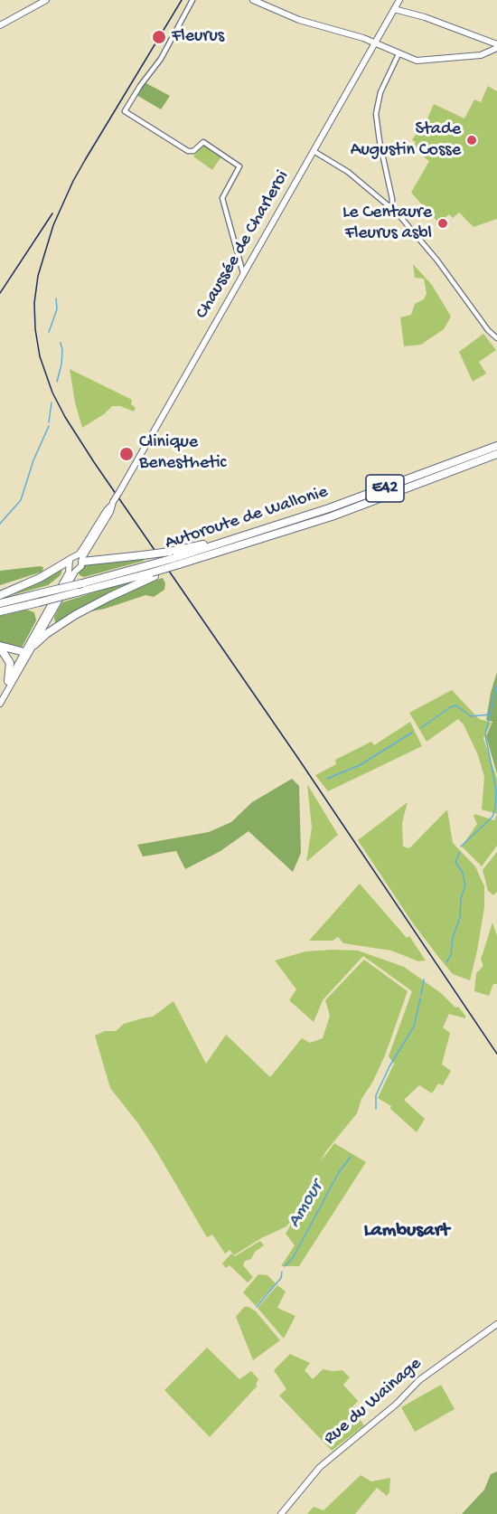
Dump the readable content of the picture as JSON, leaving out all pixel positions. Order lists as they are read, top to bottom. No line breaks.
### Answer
{"streets":{"highway":["E42","Autoroute de Wallonie"],"main road":["Chaussée de Charleroi","Rue du Wainage"]},"districts":["Lambusart"],"water":["Amour"],"places":["Fleurus","Stade Augustin Cosse","Le Centaure Fleurus asbl","Clinique Benesthetic"]}
